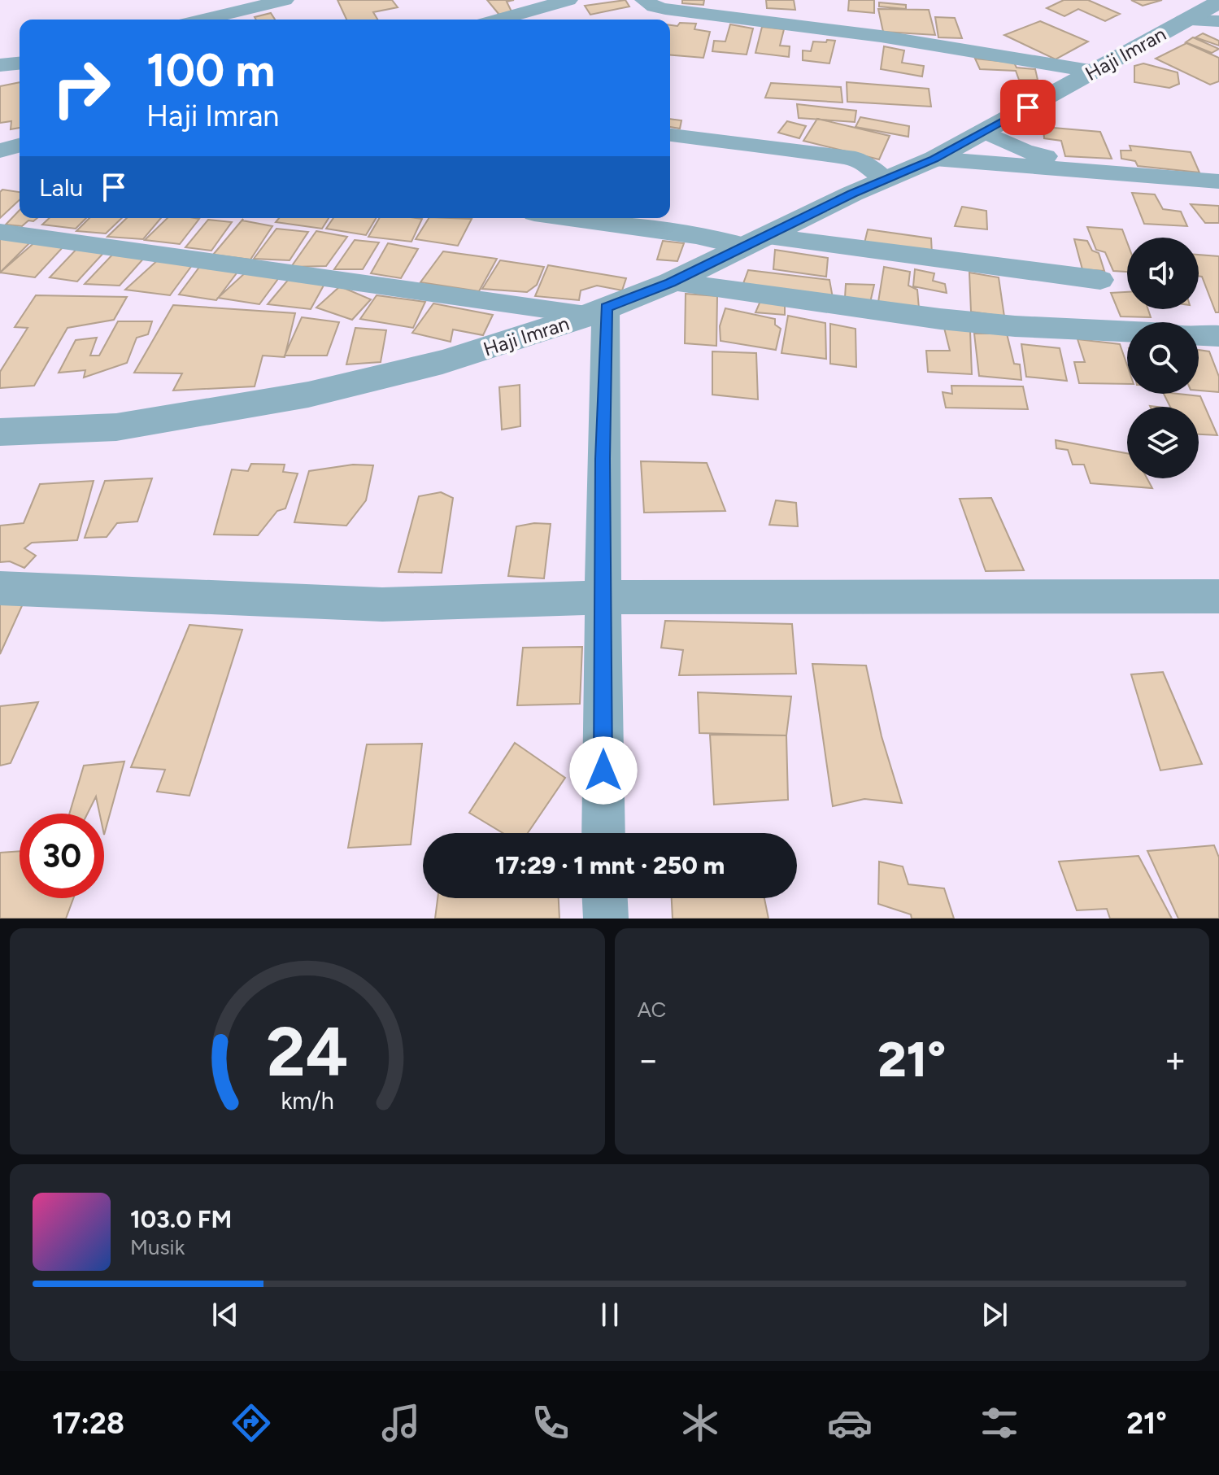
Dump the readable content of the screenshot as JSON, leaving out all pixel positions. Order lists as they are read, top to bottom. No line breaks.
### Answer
{"streets":{"street":["Haji Imran"]},"page":{"turn":["100 m","Haji Imran"],"then":"Lalu","limit":"30","trip":"17:29 · 1 mnt · 250 m","tile":"AC","heat":["−","21°","+"],"song":["103.0 FM","Musik"],"tabs":["17:28","21°"],"gauge":["24","km/h"]}}
